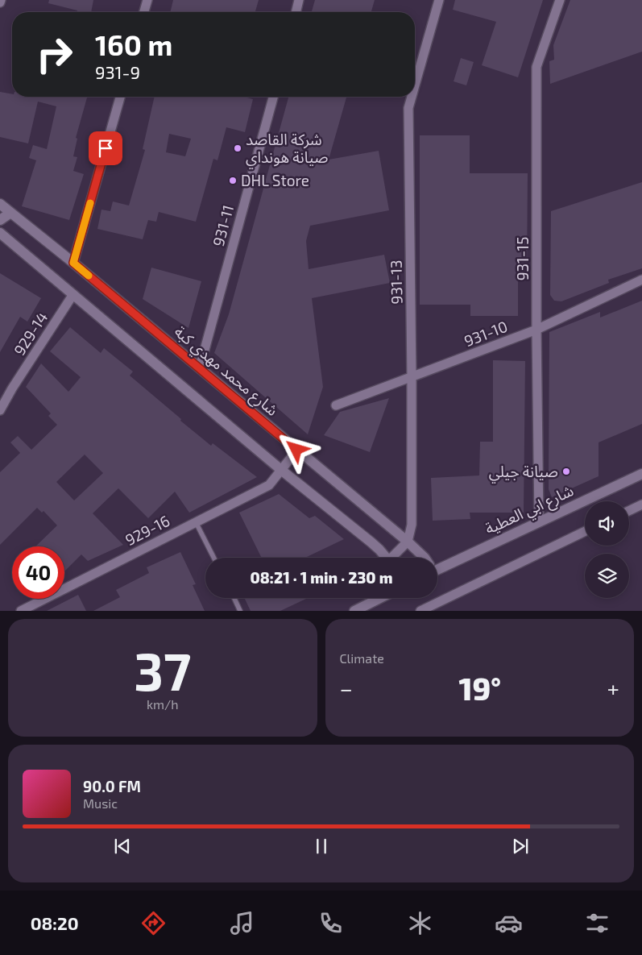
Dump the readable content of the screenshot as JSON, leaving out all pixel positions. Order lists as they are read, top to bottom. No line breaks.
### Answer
{"streets":{"street":["931-11","931-15","931-13","929-14","931-10","شارع محمد مهدي كبة","شارع ابي العطية","929-16"]},"crossings":[["931-11","شارع محمد مهدي كبة"],["931-15","931-10"],["931-15","شارع ابي العطية"],["931-13","931-10"],["931-13","شارع محمد مهدي كبة"],["شارع محمد مهدي كبة","929-16"]],"places":["شركة القاصد صيانة هونداي","DHL Store","صيانة جيلي"],"page":{"turn":["160 m","931-9"],"limit":"40","trip":"08:21 · 1 min · 230 m","tile":[["37","km/h"],"Climate"],"heat":["−","19°","+"],"song":["90.0 FM","Music"],"tabs":"08:20"}}
